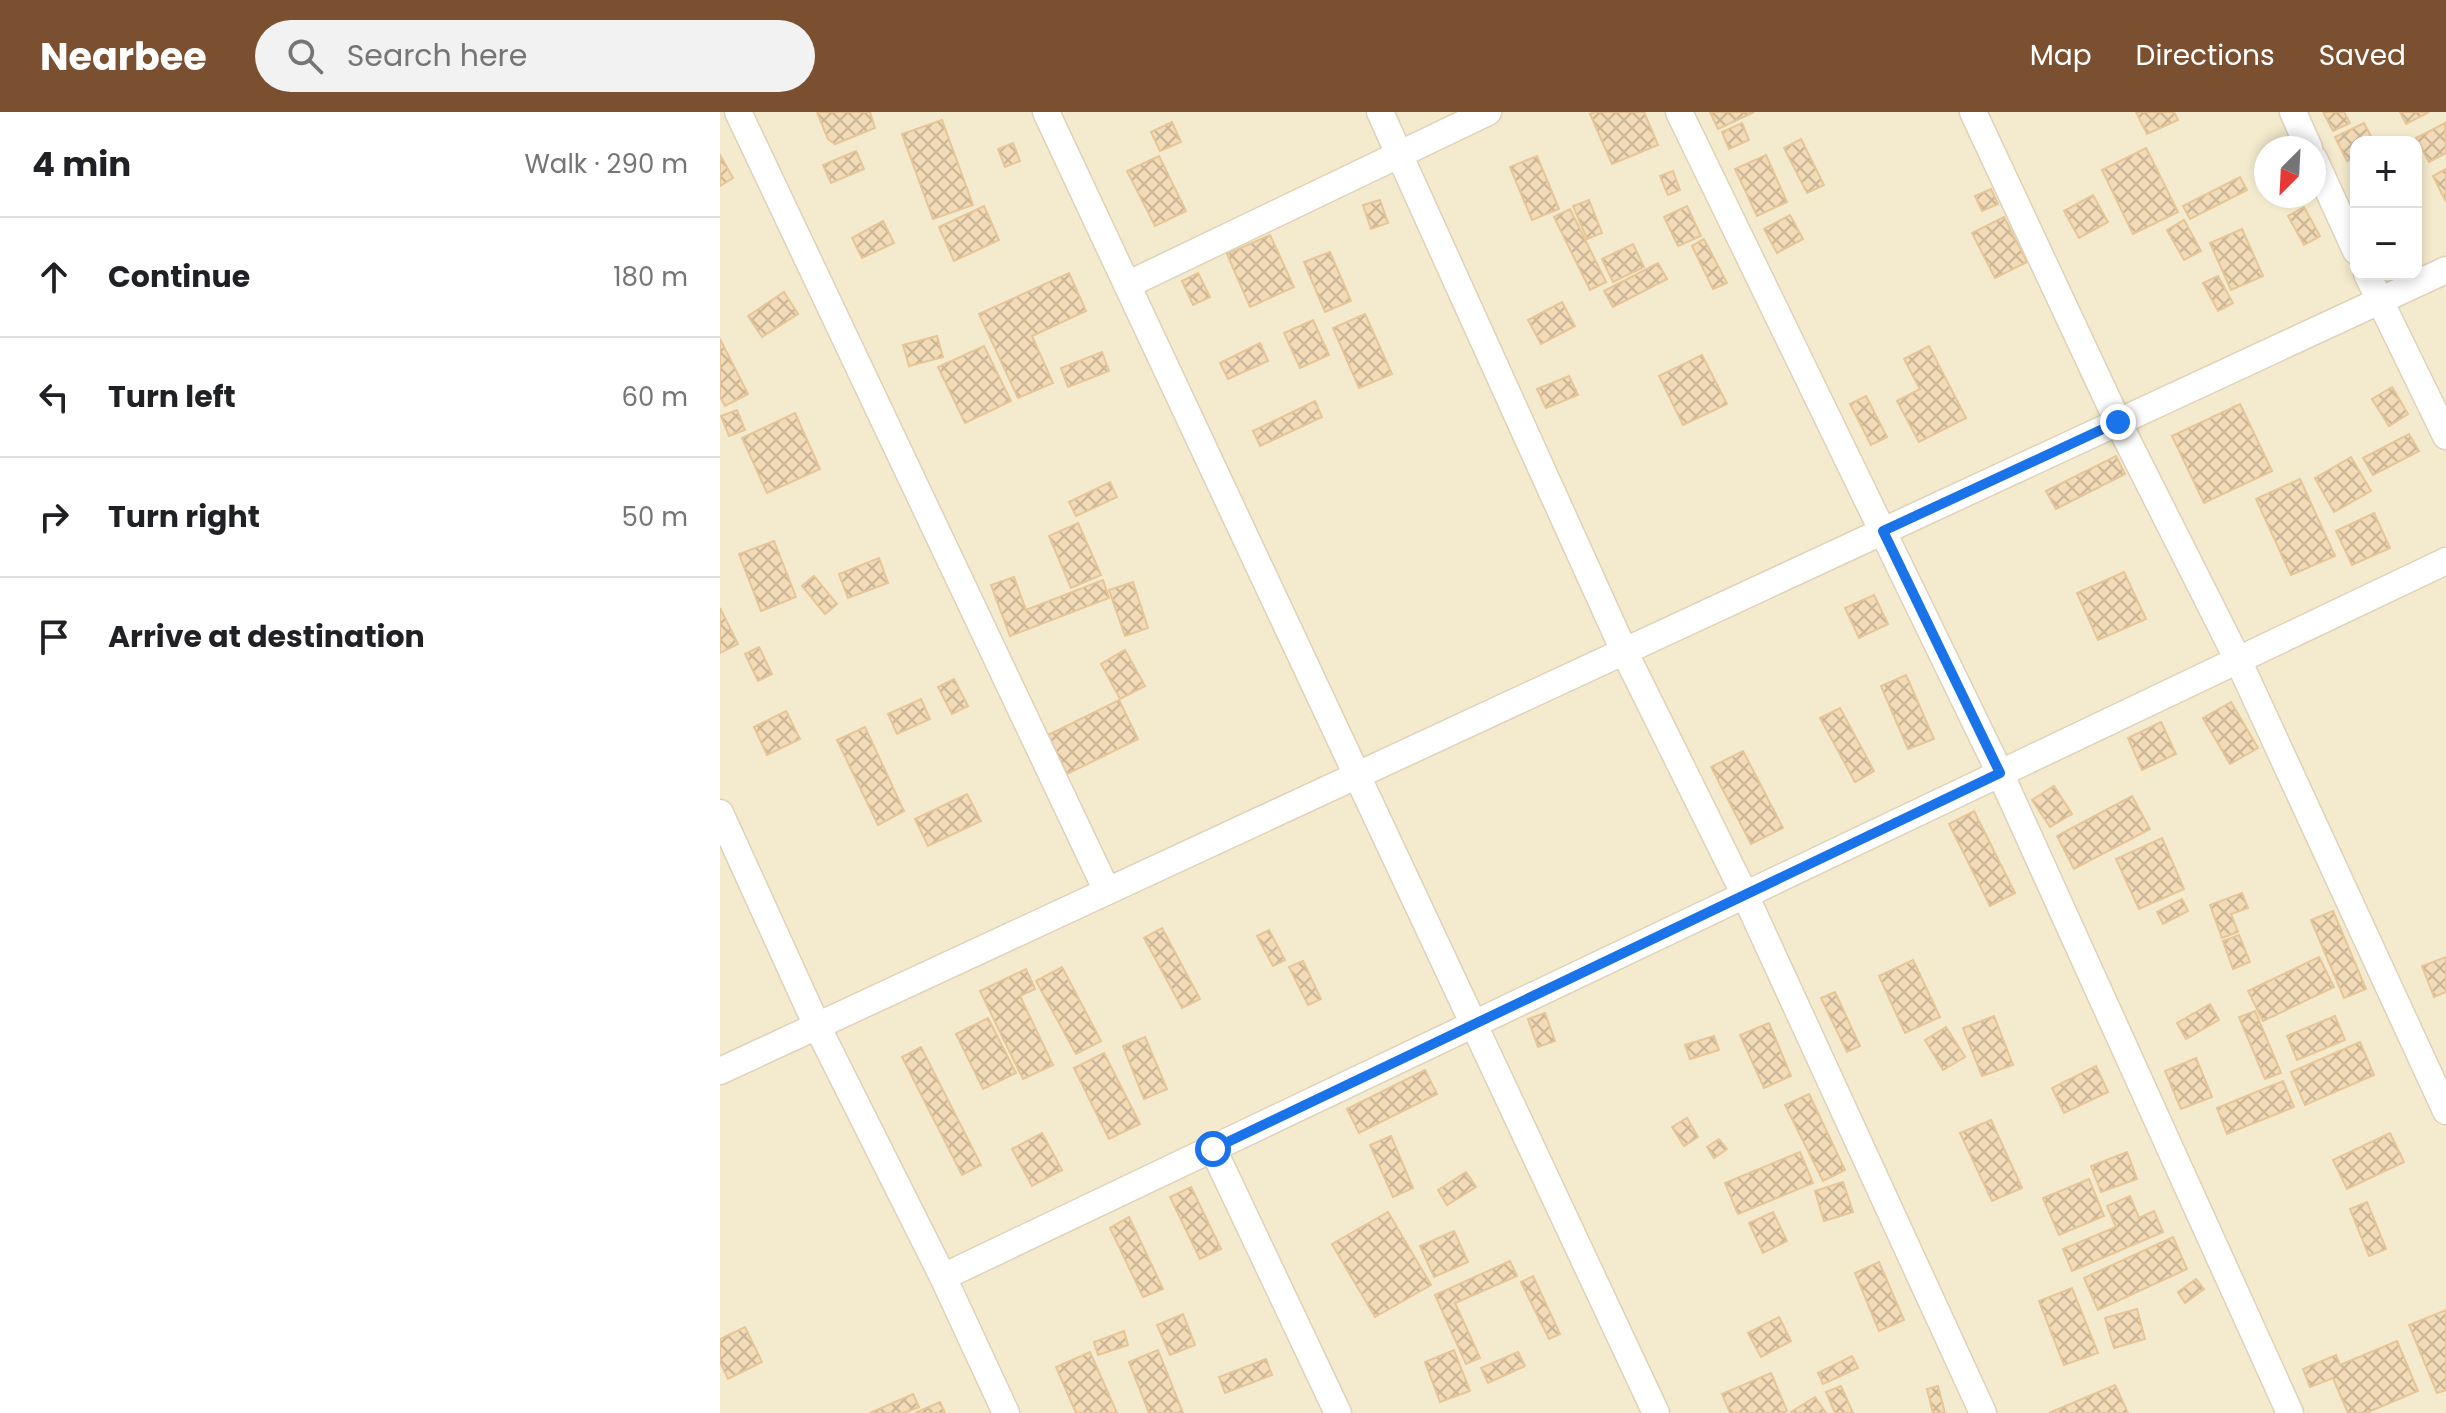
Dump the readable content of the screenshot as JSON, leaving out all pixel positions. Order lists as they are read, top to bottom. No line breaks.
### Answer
{"north":"bottom left","page":{"header":"Nearbee","search":"Search here","nav":["Map","Directions","Saved"],"heading":["4 min","Walk · 290 m"],"map_buttons":["+","−"],"list":[["Continue","180 m"],["Turn left","60 m"],["Turn right","50 m"],"Arrive at destination"]}}
